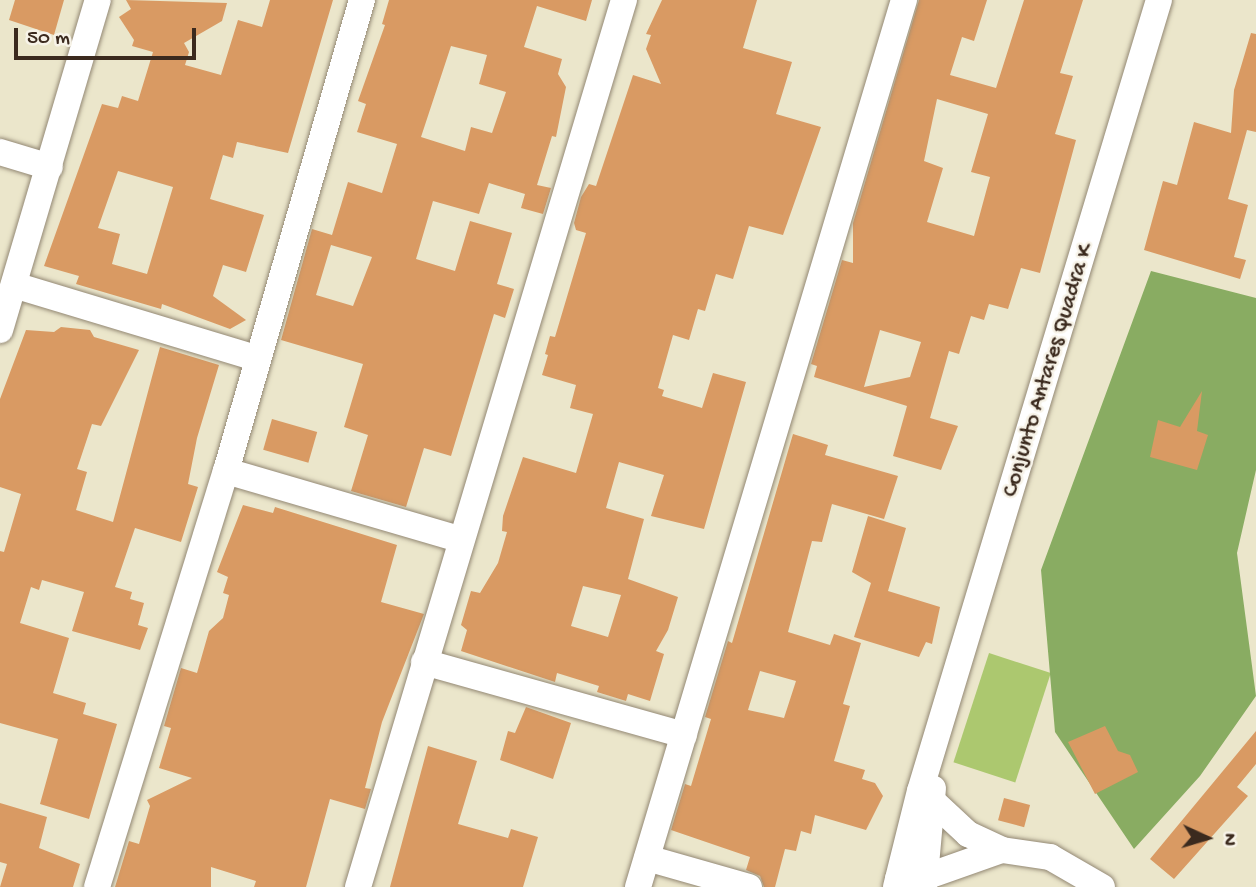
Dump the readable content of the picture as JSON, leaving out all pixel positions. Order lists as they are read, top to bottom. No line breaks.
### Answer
{"streets":{"street":["Conjunto Antares Quadra K"]},"scale_bar":"50 m","north":"right"}
